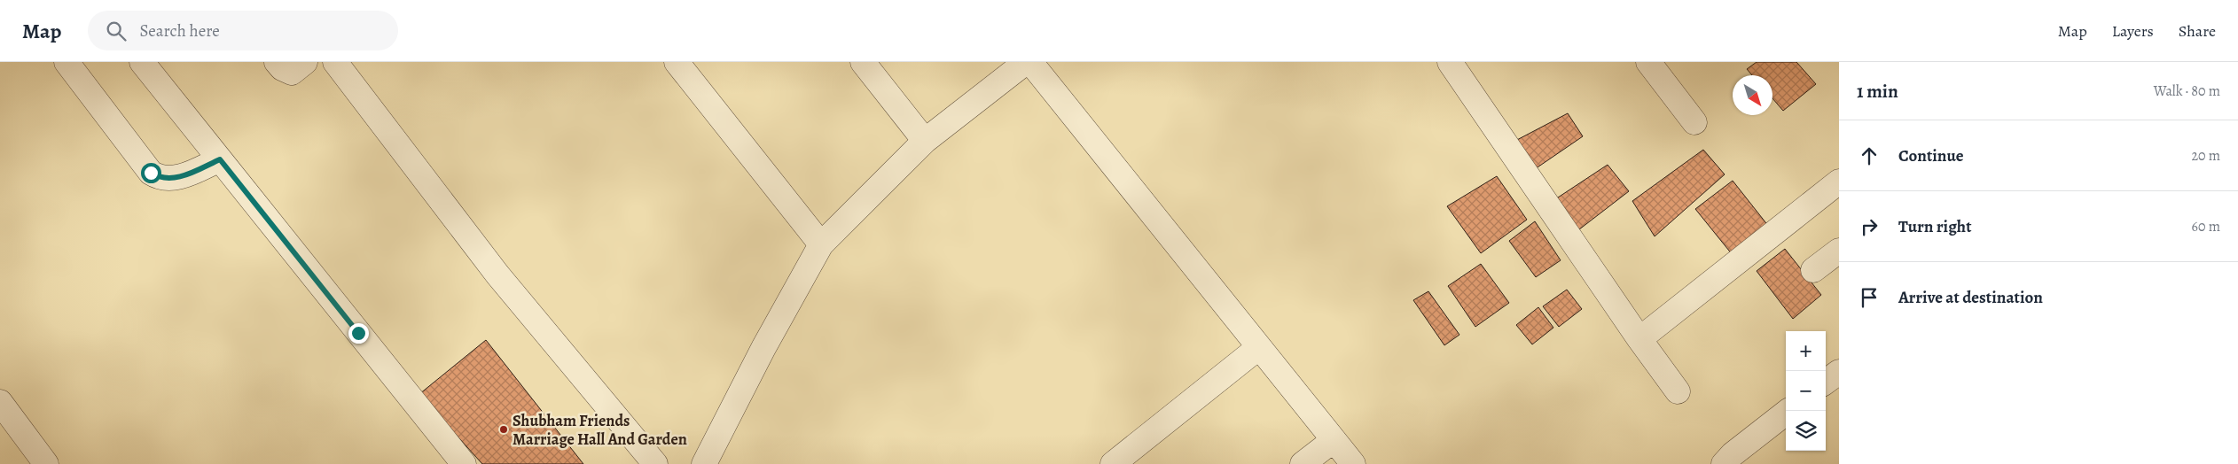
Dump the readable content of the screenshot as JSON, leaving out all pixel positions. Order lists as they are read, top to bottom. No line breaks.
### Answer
{"places":["Shubham Friends Marriage Hall And Garden"],"north":"bottom right","page":{"header":"Map","search":"Search here","nav":["Map","Layers","Share"],"heading":["1 min","Walk · 80 m"],"list":[["Continue","20 m"],["Turn right","60 m"],"Arrive at destination"],"map_buttons":["+","−"]}}
